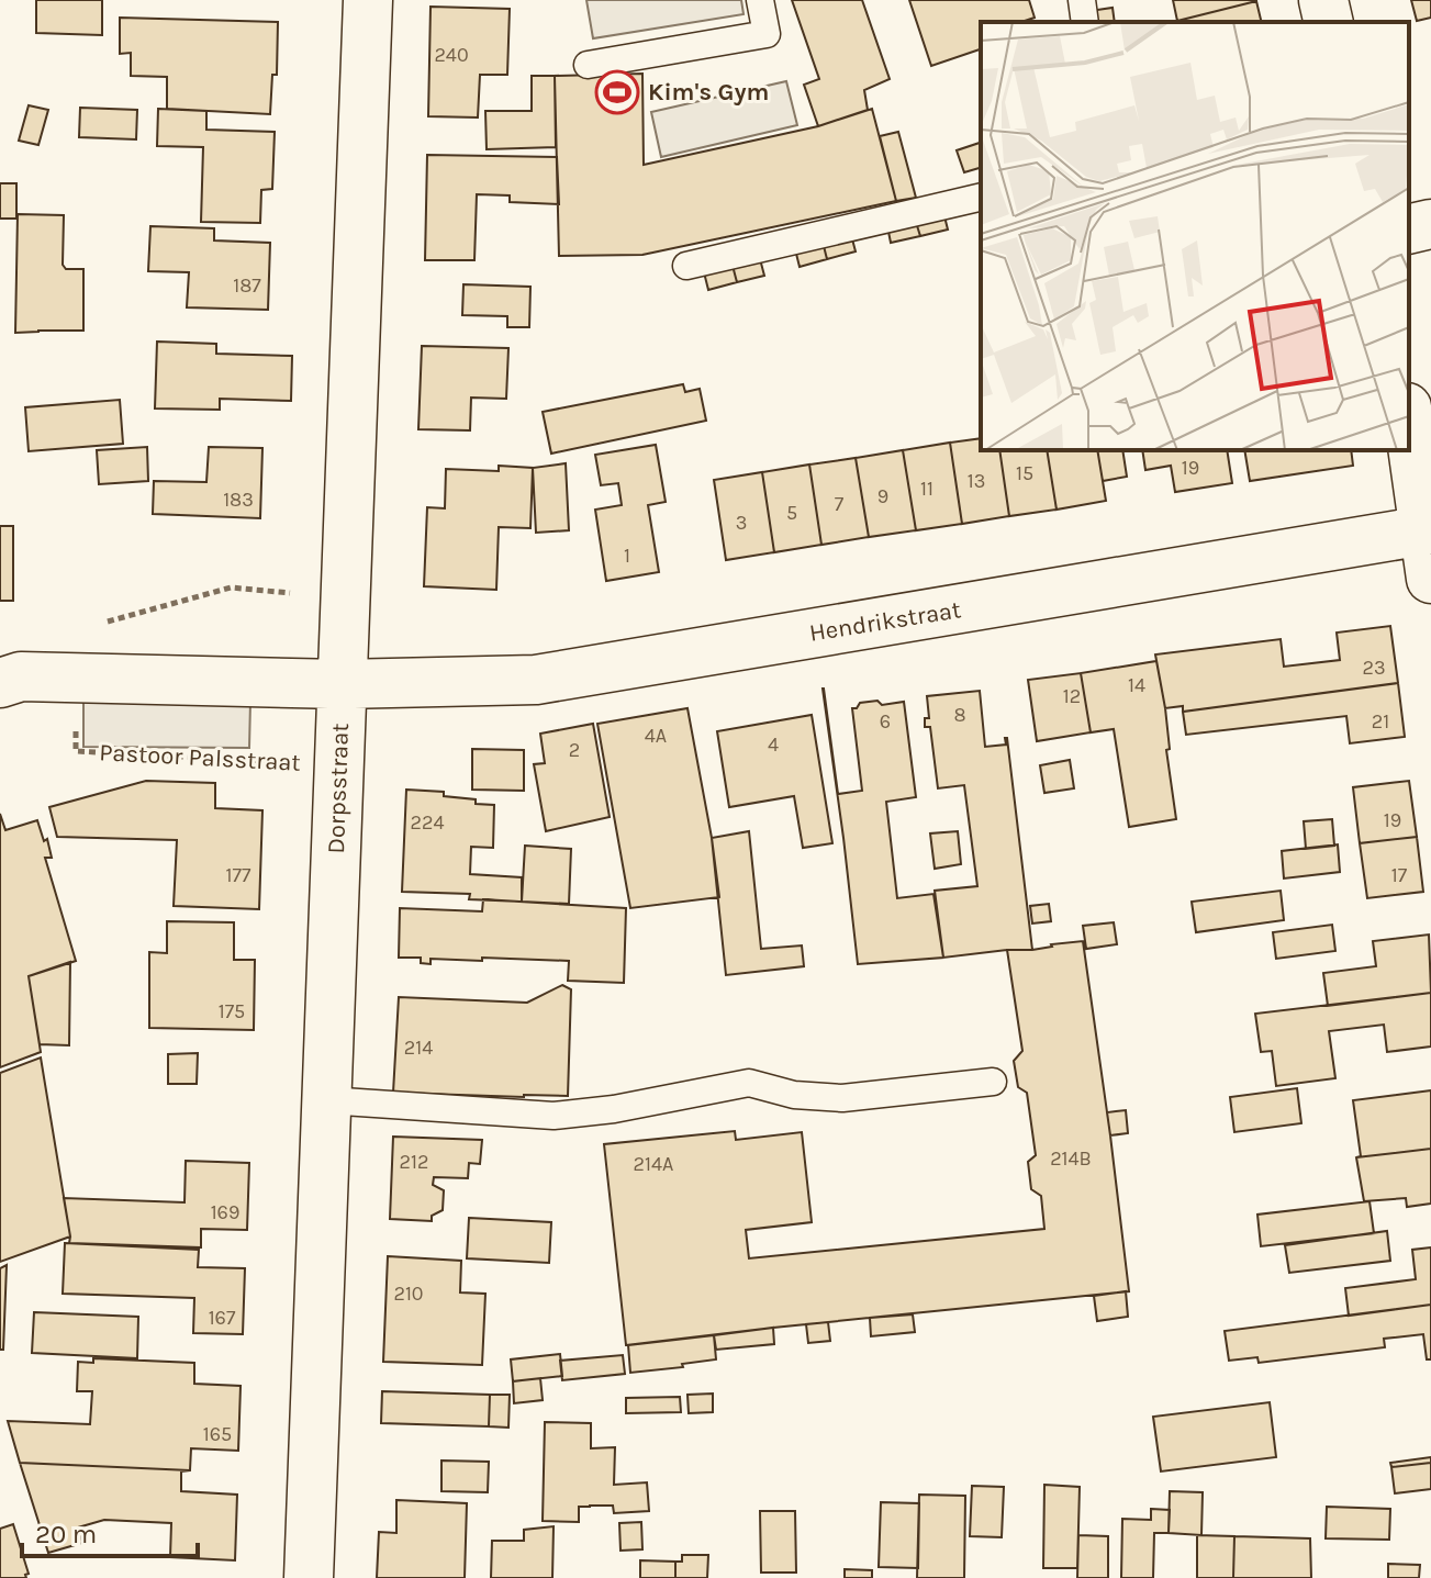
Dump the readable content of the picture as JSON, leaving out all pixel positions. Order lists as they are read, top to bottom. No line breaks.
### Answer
{"streets":{"street":["Hendrikstraat","Dorpsstraat"],"path":["Pastoor Palsstraat"]},"crossings":[["Hendrikstraat","Dorpsstraat"],["Pastoor Palsstraat","Dorpsstraat"]],"places":{"sports":["Kim's Gym"]},"house_numbers":["240","187","19","15","13","11","9","183","7","5","3","1","23","14","12","8","6","21","4A","4","2","19","224","177","17","175","214","214B","212","214A","169","210","167","165"],"scale_bar":"20 m"}
